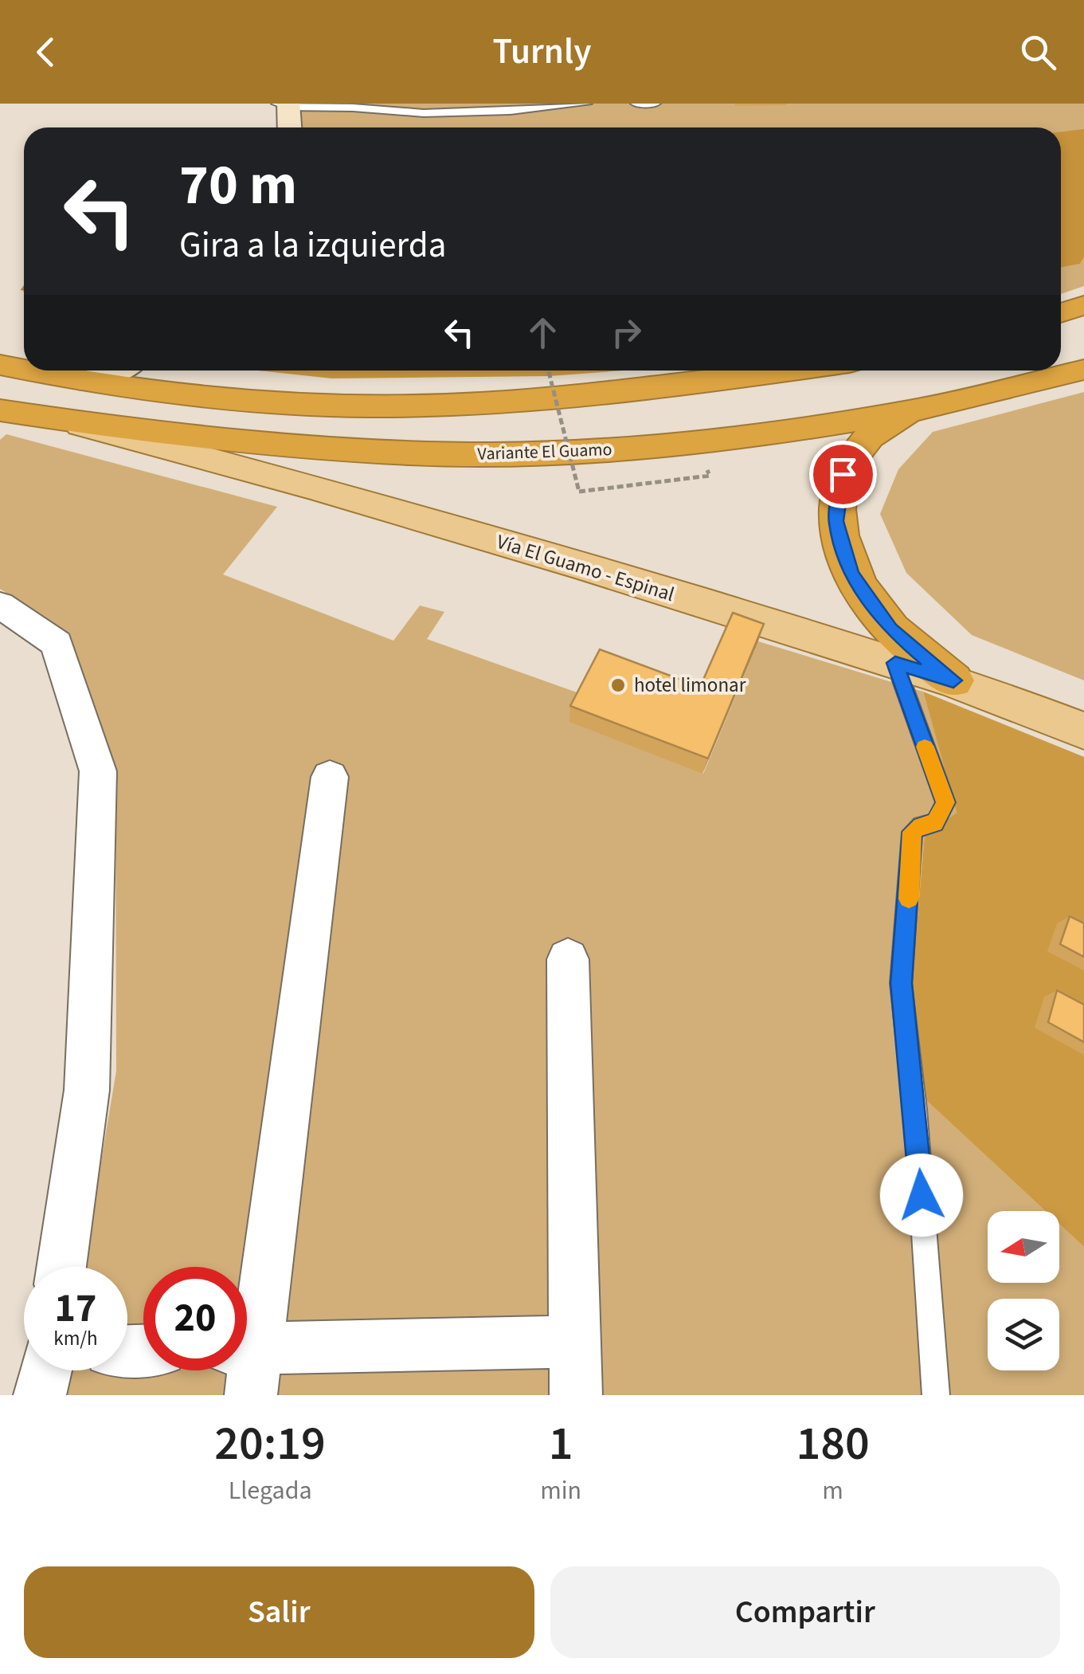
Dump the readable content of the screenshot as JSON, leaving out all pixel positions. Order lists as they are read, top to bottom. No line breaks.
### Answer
{"streets":{"highway":["Variante El Guamo"],"main road":["Vía El Guamo - Espinal"]},"crossings":[["Variante El Guamo","Vía El Guamo - Espinal"]],"places":["hotel limonar"],"north":"left","page":{"header":"Turnly","turn":["70 m","Gira a la izquierda"],"speed":"17 km/h","limit":"20","eta":["20:19","Llegada","1","min","180","m"],"buttons":["Salir","Compartir"]}}
